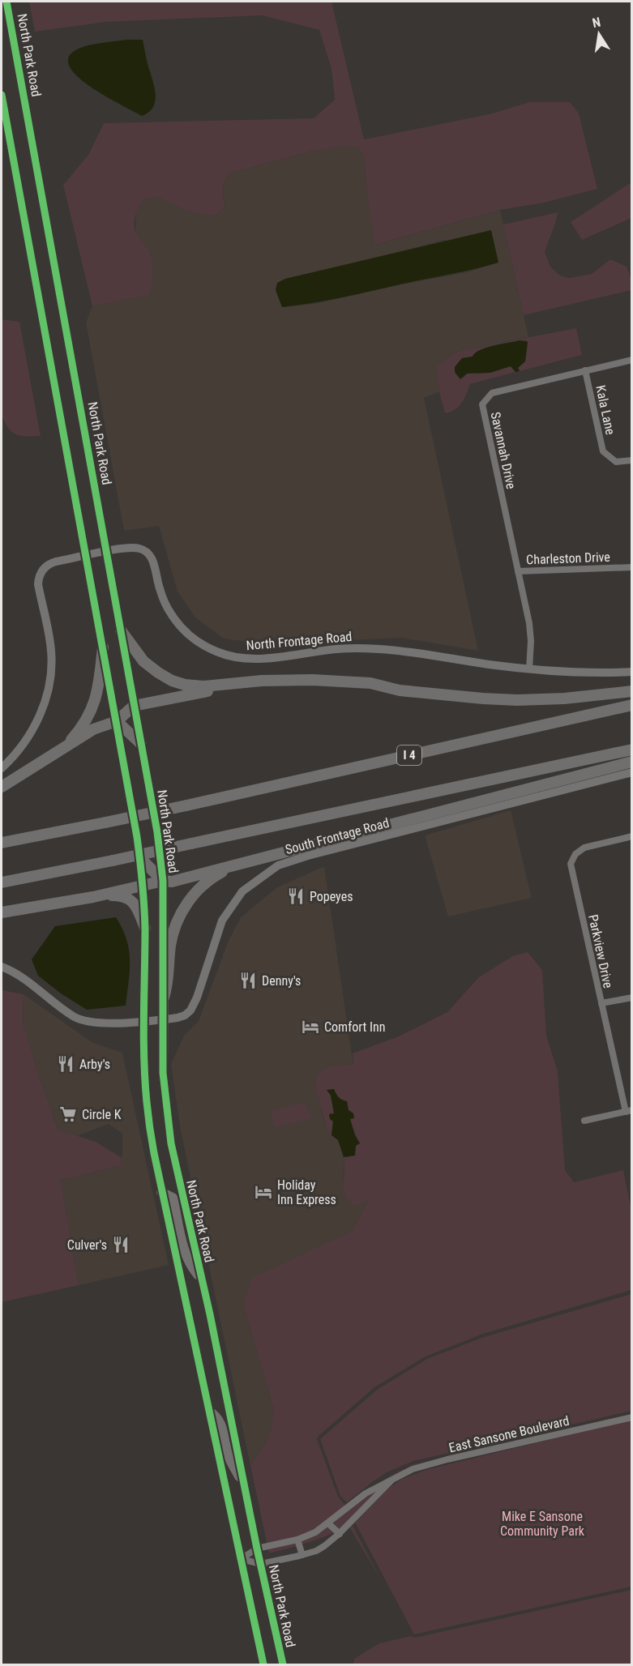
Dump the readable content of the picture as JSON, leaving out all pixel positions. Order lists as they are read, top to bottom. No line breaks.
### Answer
{"streets":{"highway":["I 4"],"main road":["North Park Road"],"street":["Kala Lane","Savannah Drive","Charleston Drive","North Frontage Road","South Frontage Road","Parkview Drive","East Sansone Boulevard"]},"crossings":[["North Park Road","North Frontage Road"],["North Park Road","South Frontage Road"],["North Park Road","East Sansone Boulevard"],["Kala Lane","Savannah Drive"],["Savannah Drive","Charleston Drive"],["Charleston Drive","North Frontage Road"]],"parks":["Mike E Sansone Community Park"],"places":{"restaurant":["Popeyes","Denny's","Arby's","Culver's"],"hotel":["Comfort Inn","Holiday Inn Express"],"supermarket":["Circle K"]},"north":"top"}
